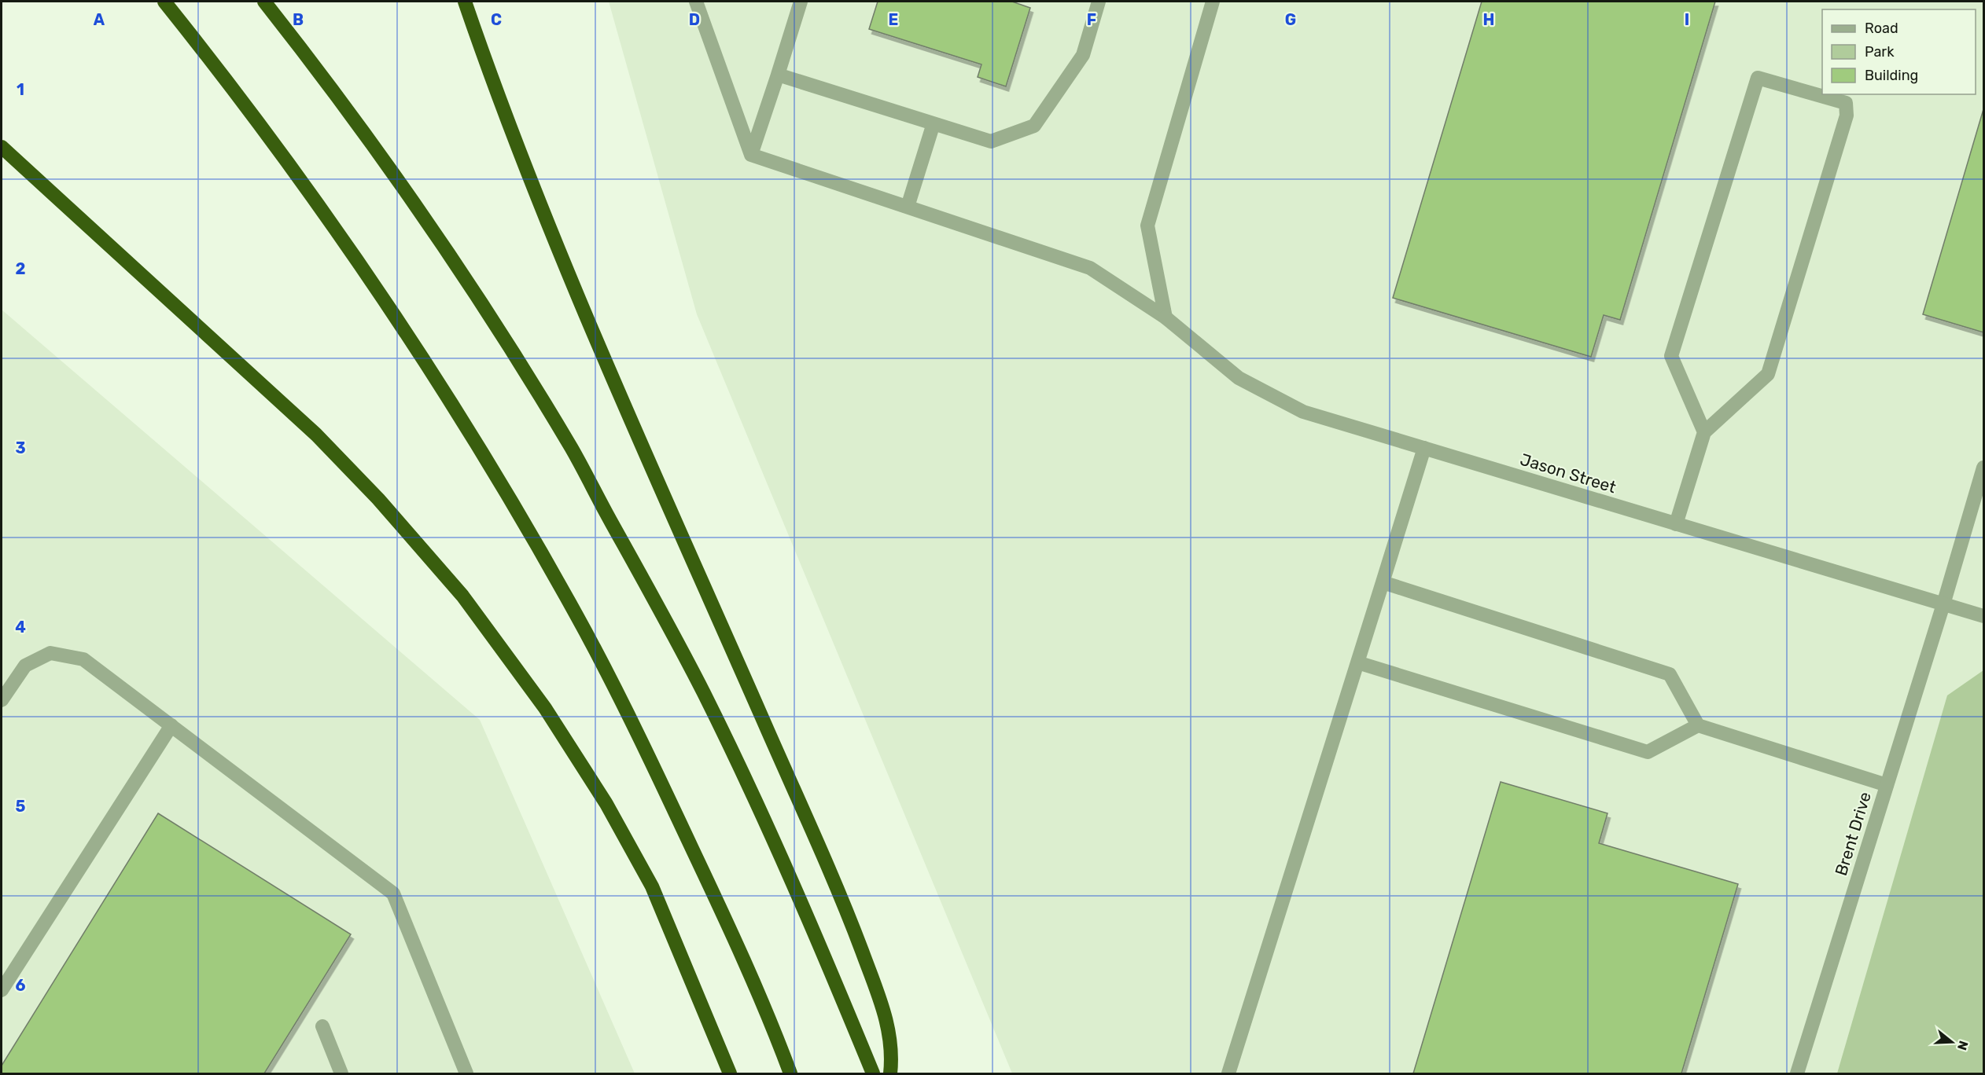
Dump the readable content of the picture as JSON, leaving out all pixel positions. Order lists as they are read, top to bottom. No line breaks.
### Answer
{"streets":{"street":["Jason Street","Brent Drive"]},"crossings":[["Jason Street","Brent Drive"]],"legend":["Road","Park","Building"],"north":"right","grid":{"columns":["A","B","C","D","E","F","G","H","I"],"rows":["1","2","3","4","5","6"]}}
